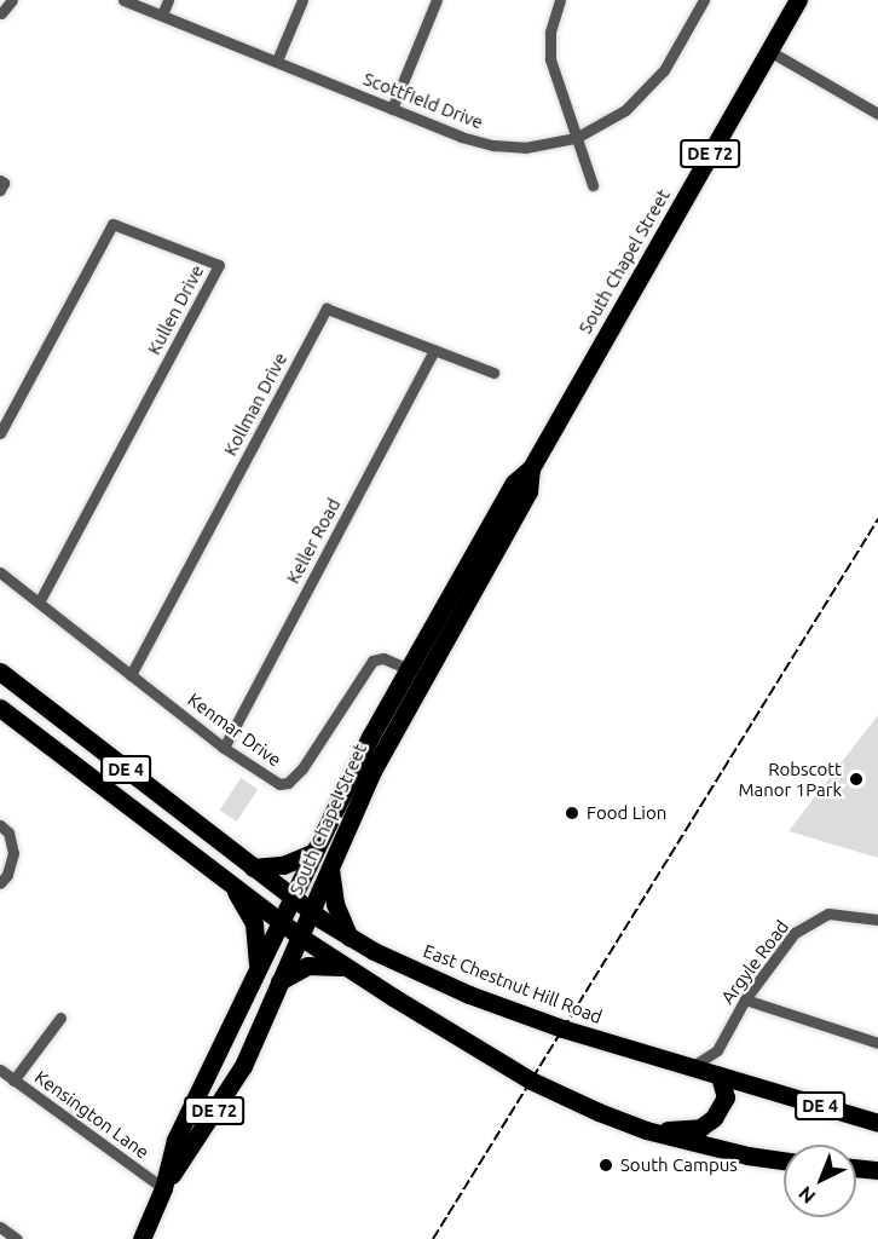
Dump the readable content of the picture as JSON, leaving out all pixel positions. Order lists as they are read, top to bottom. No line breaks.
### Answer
{"streets":{"main road":["DE 72","South Chapel Street","DE 4","East Chestnut Hill Road"],"street":["Scottfield Drive","Kullen Drive","Kollman Drive","Keller Road","Kenmar Drive","Argyle Road","Kensington Lane"]},"crossings":[["South Chapel Street","Kenmar Drive"],["South Chapel Street","DE 4"],["South Chapel Street","East Chestnut Hill Road"],["South Chapel Street","Kensington Lane"],["Kullen Drive","Kenmar Drive"],["Kollman Drive","Keller Road"],["Kollman Drive","Kenmar Drive"],["Keller Road","Kenmar Drive"],["Argyle Road","East Chestnut Hill Road"]],"places":["Robscott Manor 1Park","Food Lion","South Campus"],"north":"bottom left"}
